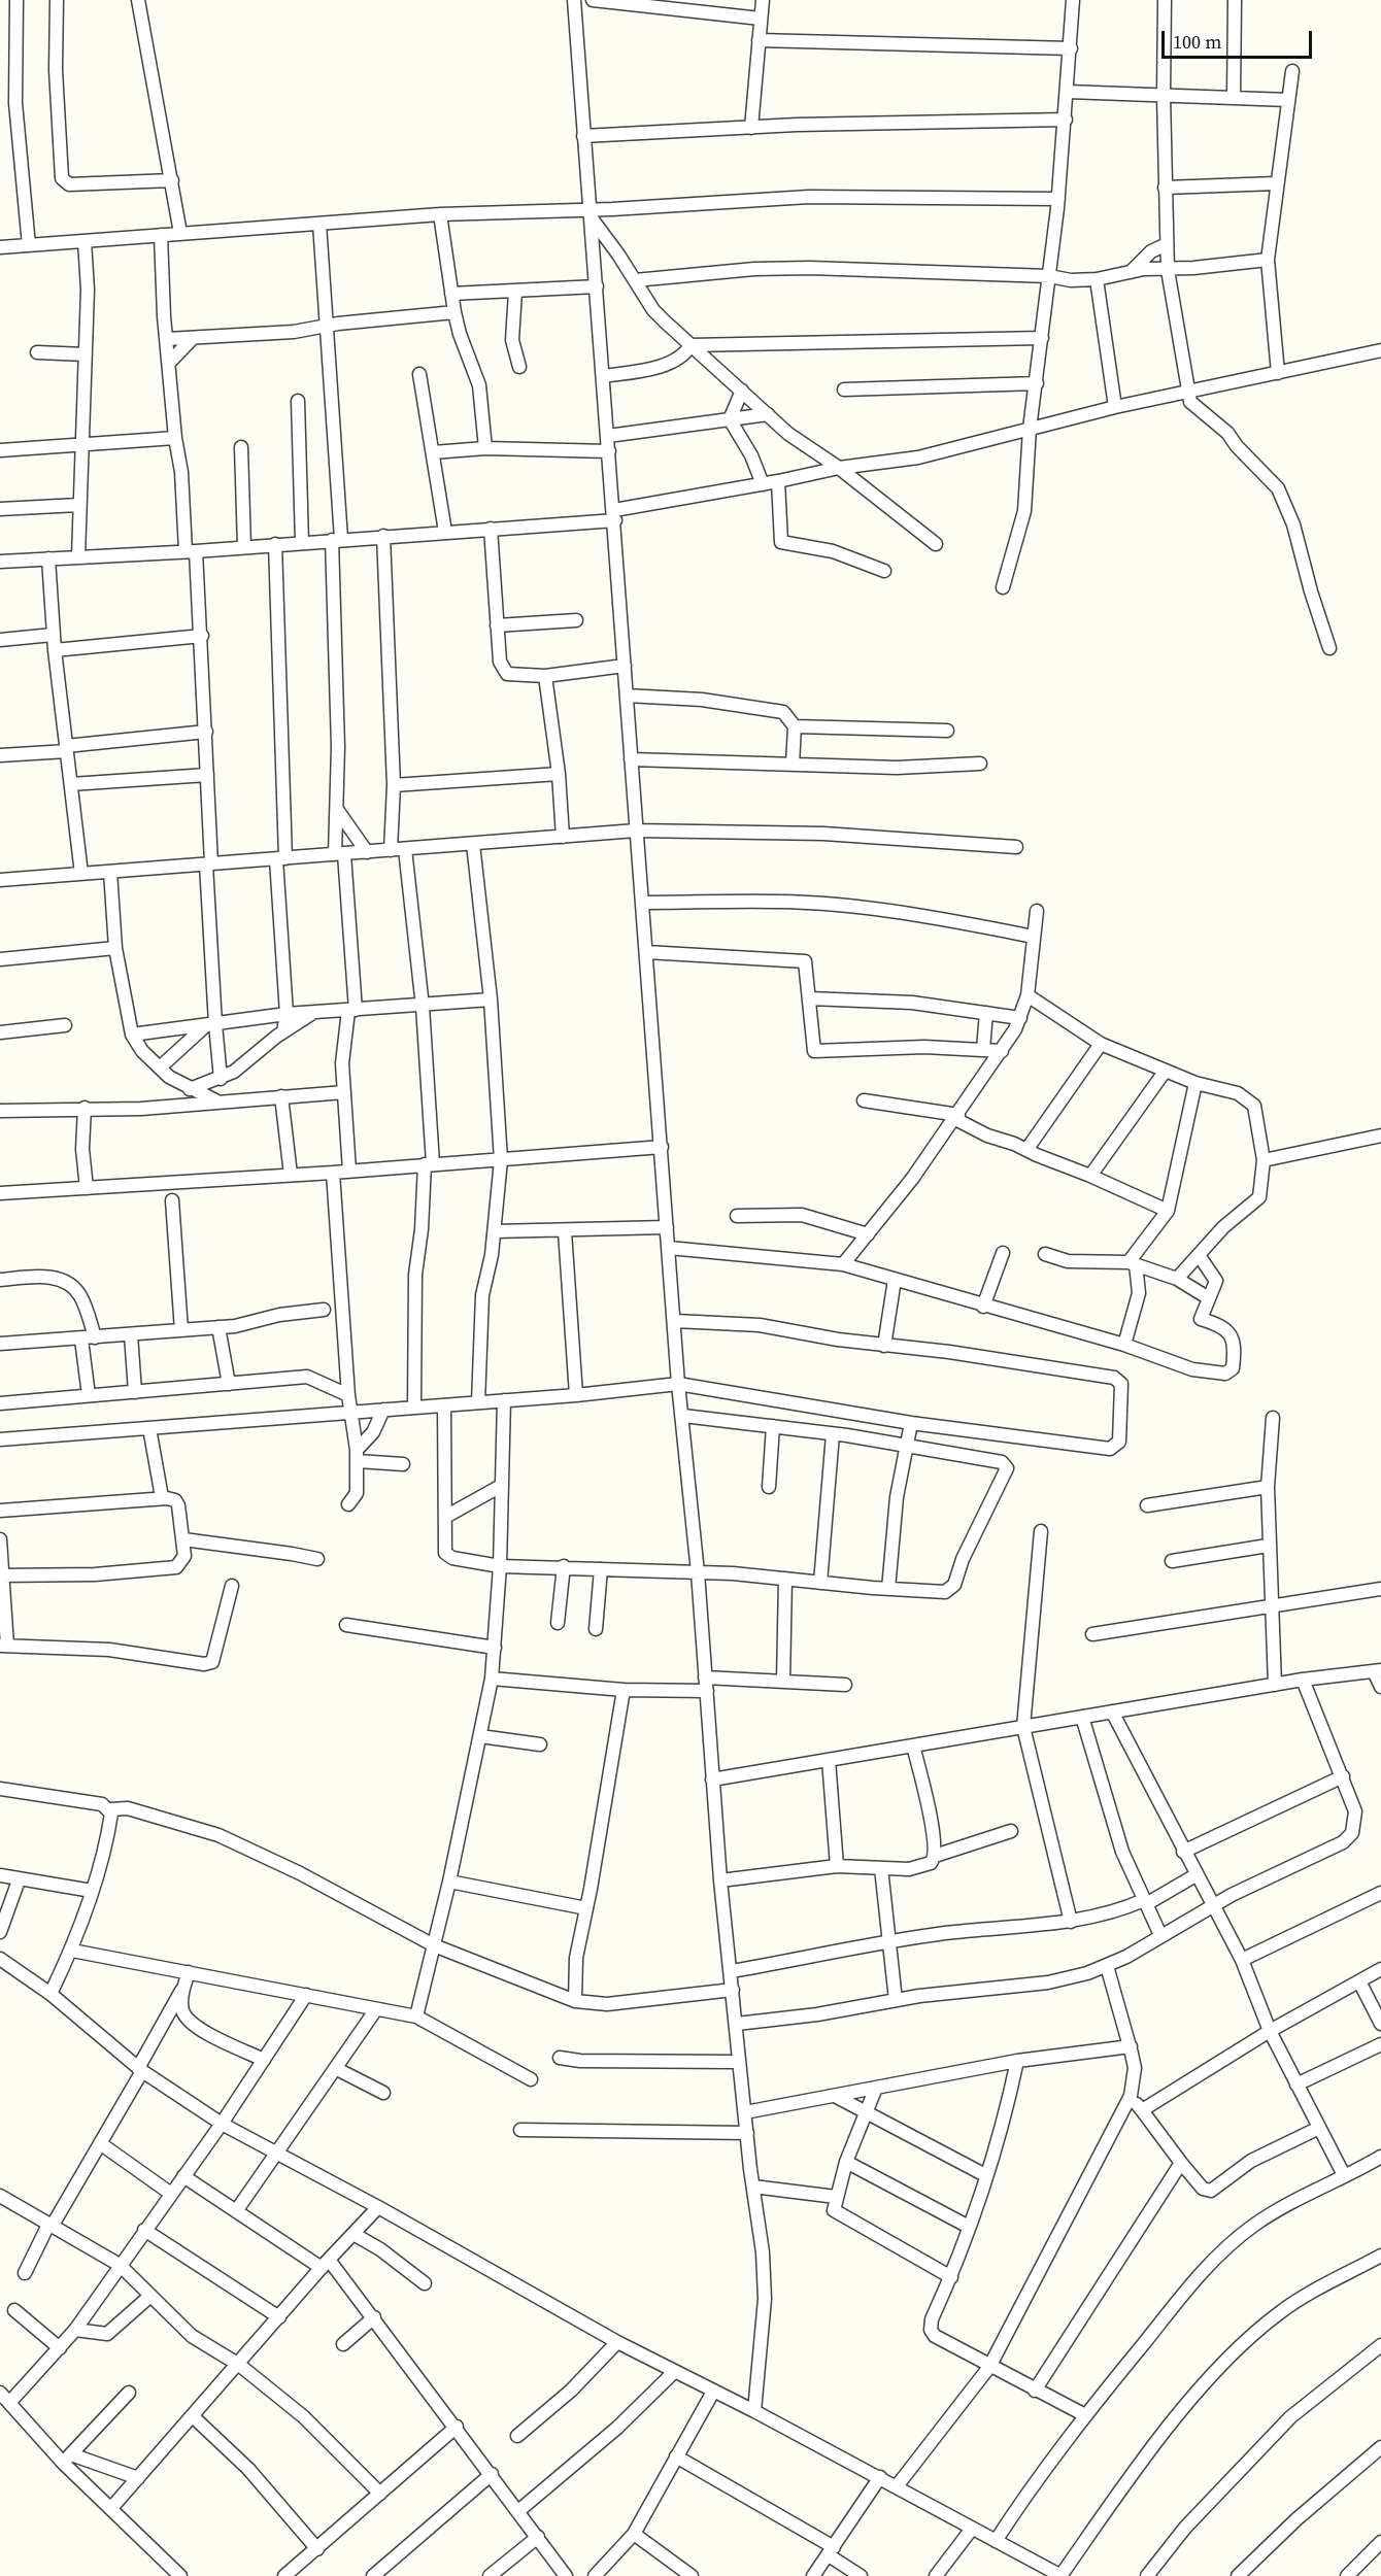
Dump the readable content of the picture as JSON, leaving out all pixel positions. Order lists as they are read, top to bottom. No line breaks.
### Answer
{"scale_bar":"100 m"}
